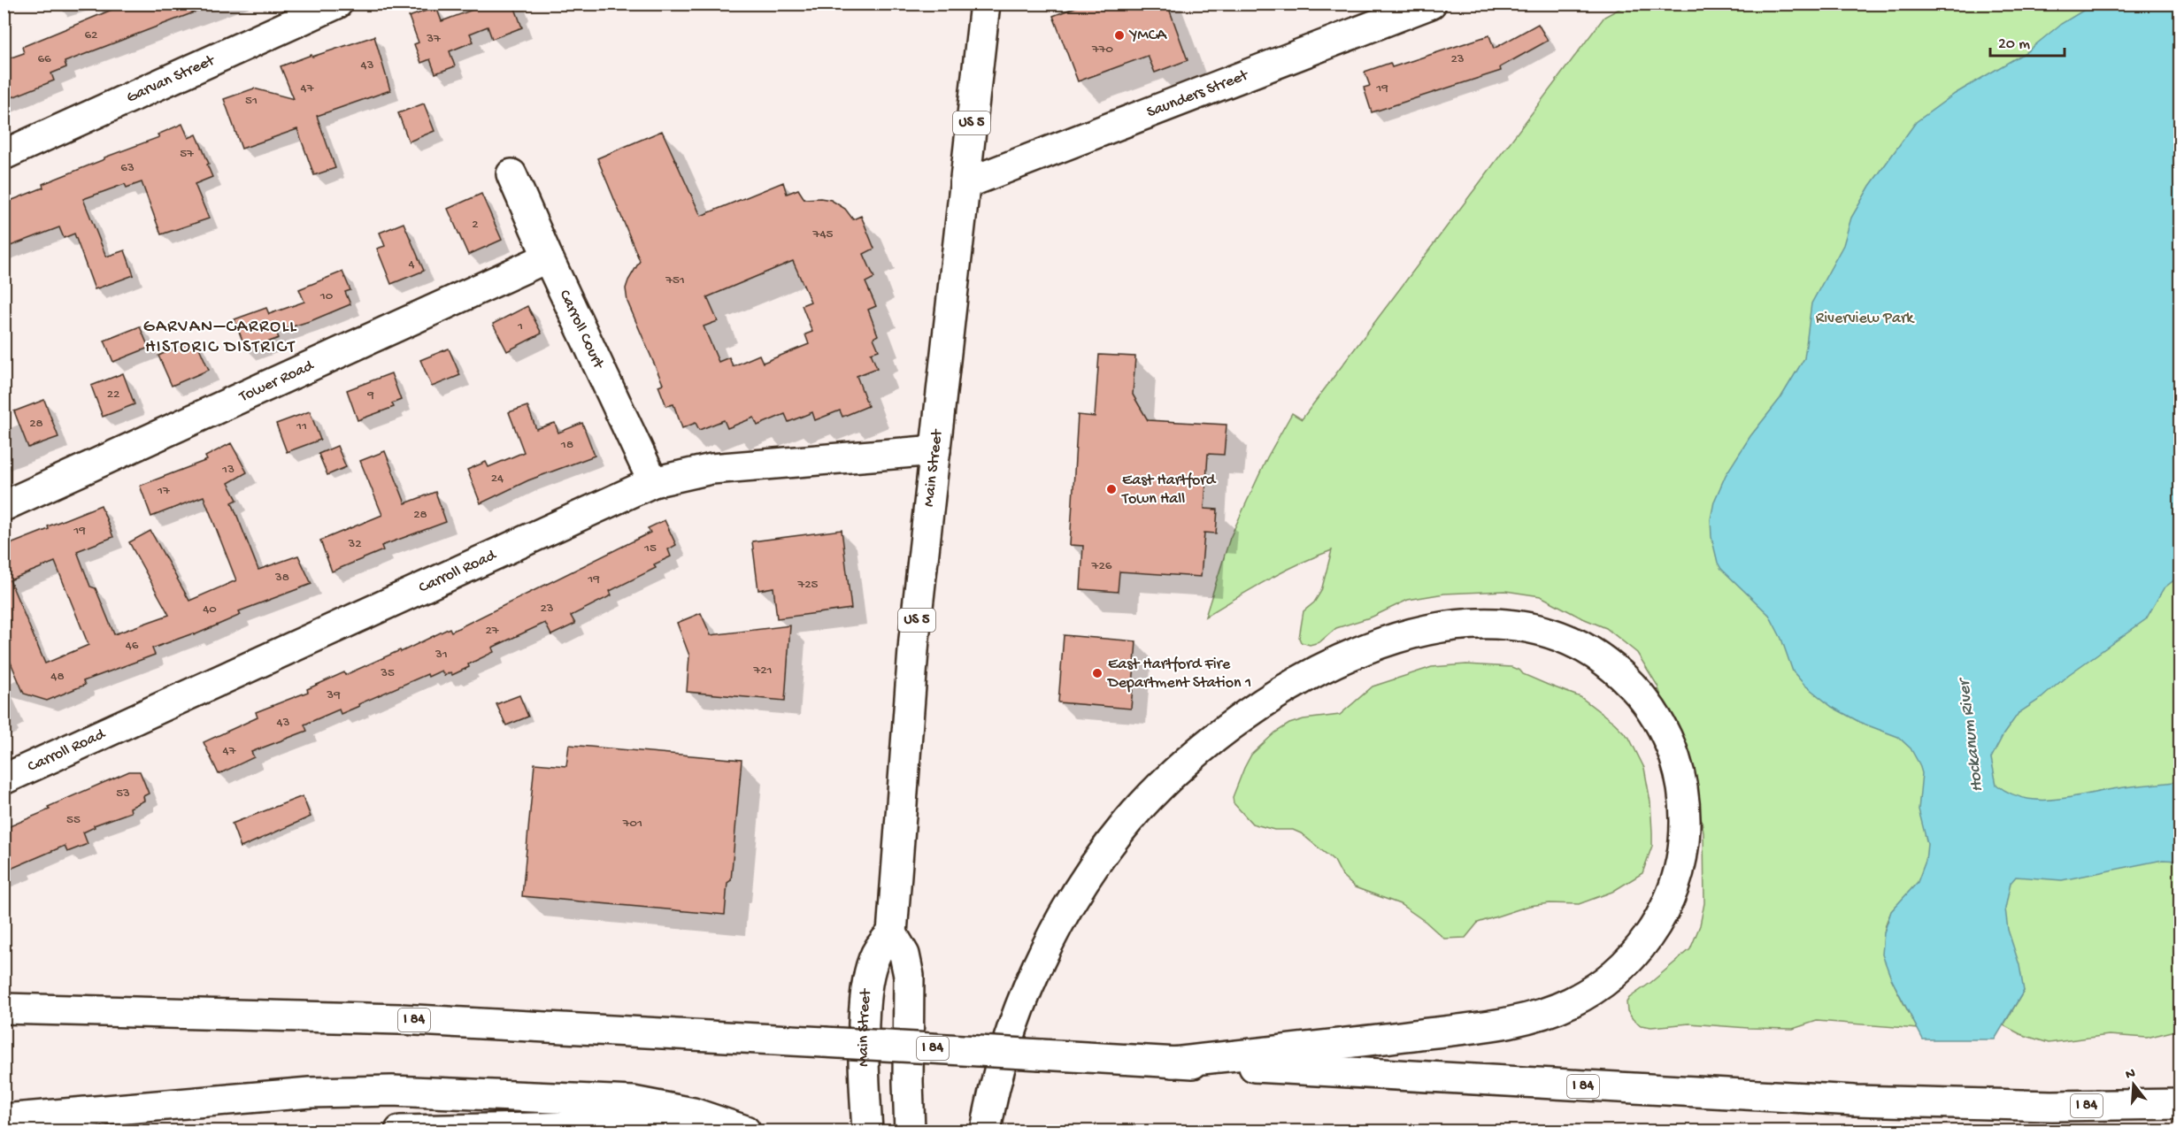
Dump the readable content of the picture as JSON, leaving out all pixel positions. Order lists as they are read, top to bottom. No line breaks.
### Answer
{"streets":{"main road":["Garvan Street","Saunders Street","US 5","Carroll Court","Tower Road","Main Street","Carroll Road","I 84"]},"crossings":[["Saunders Street","Main Street"],["Carroll Court","Tower Road"],["Carroll Court","Carroll Road"],["Main Street","Carroll Road"]],"districts":["GARVAN–CARROLL HISTORIC DISTRICT"],"water":["Hockanum River"],"parks":["Riverview Park"],"places":["YMCA","East Hartford Town Hall","East Hartford Fire Department Station 1"],"house_numbers":["62","37","770","66","23","43","47","19","51","57","63","2","745","4","751","10","1","22","9","28","11","18","13","24","17","28","19","32","15","726","38","19","725","23","40","27","46","31","721","35","48","39","43","47","53","55","701"],"scale_bar":"20 m","north":"top"}
